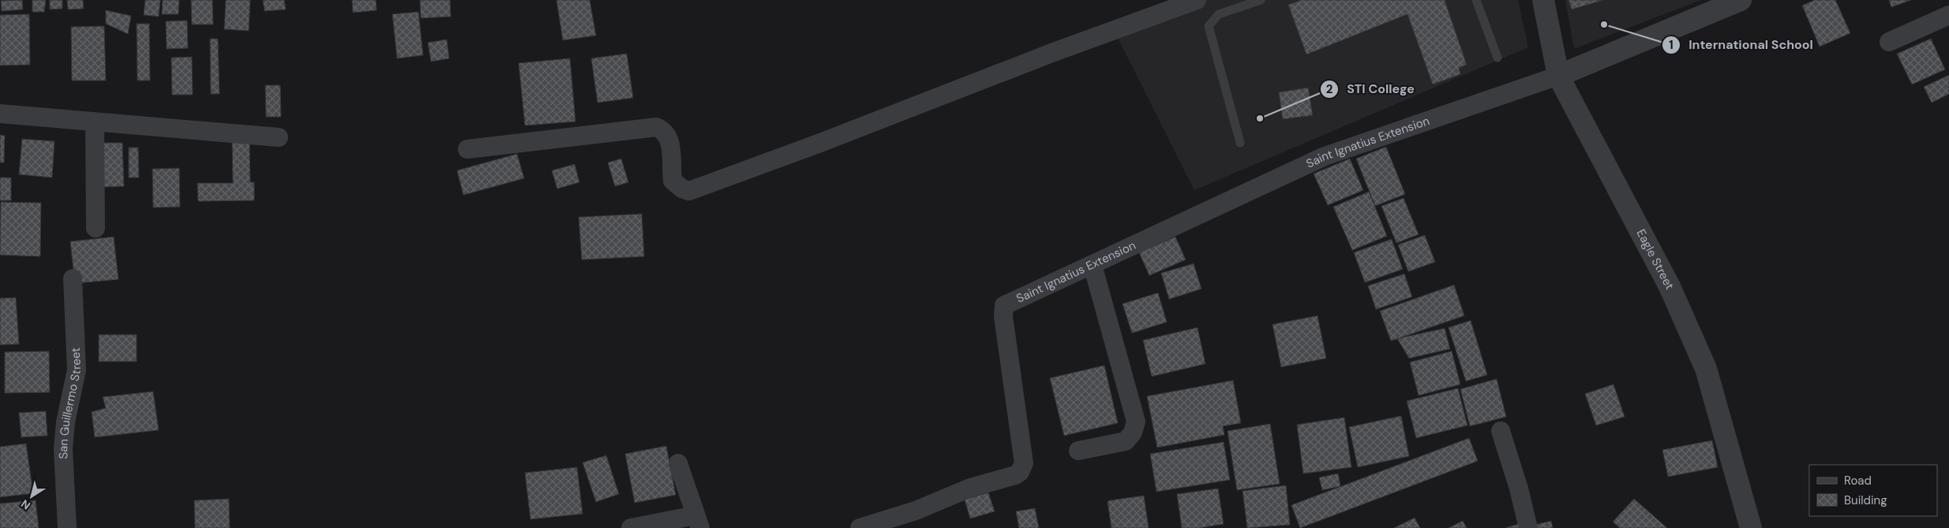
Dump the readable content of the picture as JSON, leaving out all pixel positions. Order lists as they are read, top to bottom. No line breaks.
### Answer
{"streets":{"street":["Saint Ignatius Extension","Eagle Street","San Guillermo Street"]},"crossings":[["Saint Ignatius Extension","Eagle Street"]],"places":["International School","STI College"],"legend":["Road","Building"],"north":"bottom left"}
